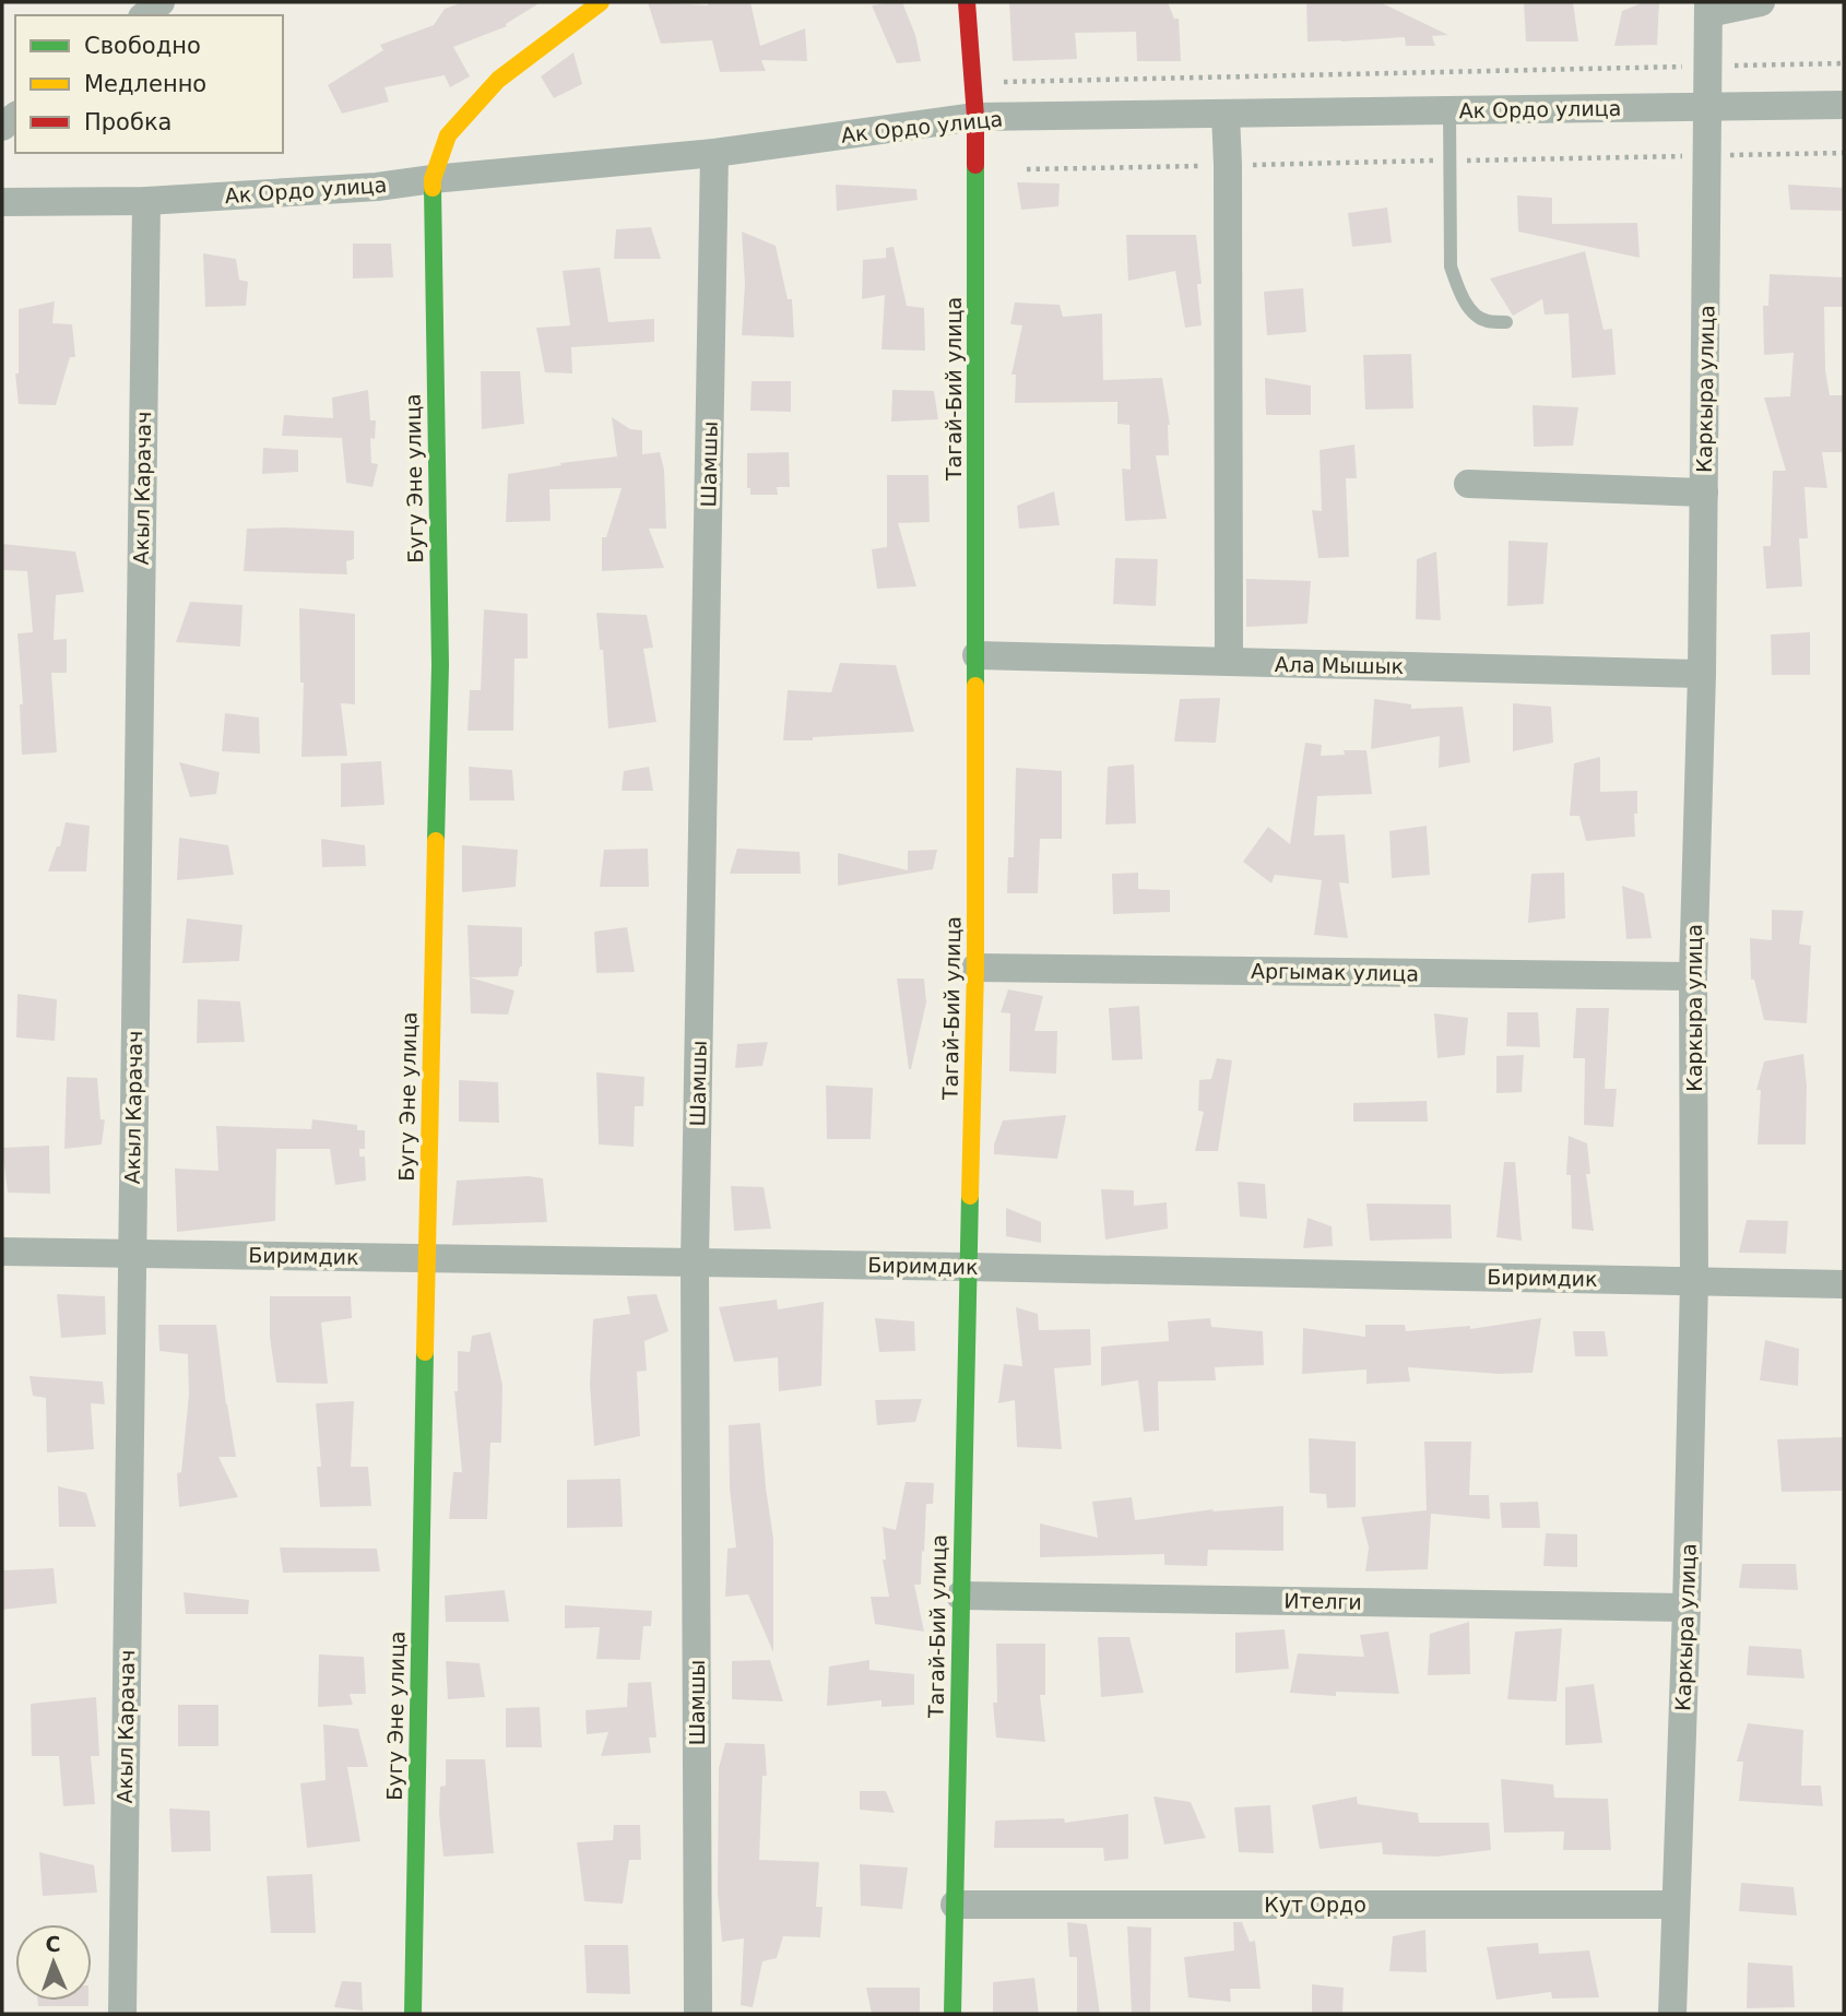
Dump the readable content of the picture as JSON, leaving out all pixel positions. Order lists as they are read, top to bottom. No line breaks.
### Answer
{"streets":{"street":["Ак Ордо улица","Тагай-Бий улица","Каркыра улица","Шамшы","Бугу Эне улица","Акыл Карачач","Ала Мышык","Аргымак улица","Биримдик","Ителги","Кут Ордо"]},"crossings":[["Ак Ордо улица","Тагай-Бий улица"],["Ак Ордо улица","Каркыра улица"],["Ак Ордо улица","Шамшы"],["Ак Ордо улица","Бугу Эне улица"],["Ак Ордо улица","Акыл Карачач"],["Тагай-Бий улица","Ала Мышык"],["Тагай-Бий улица","Аргымак улица"],["Тагай-Бий улица","Биримдик"],["Тагай-Бий улица","Ителги"],["Тагай-Бий улица","Кут Ордо"],["Каркыра улица","Ала Мышык"],["Каркыра улица","Аргымак улица"],["Каркыра улица","Биримдик"],["Каркыра улица","Ителги"],["Каркыра улица","Кут Ордо"],["Шамшы","Биримдик"],["Бугу Эне улица","Биримдик"],["Акыл Карачач","Биримдик"]],"legend":["Свободно","Медленно","Пробка"],"north":"top"}
